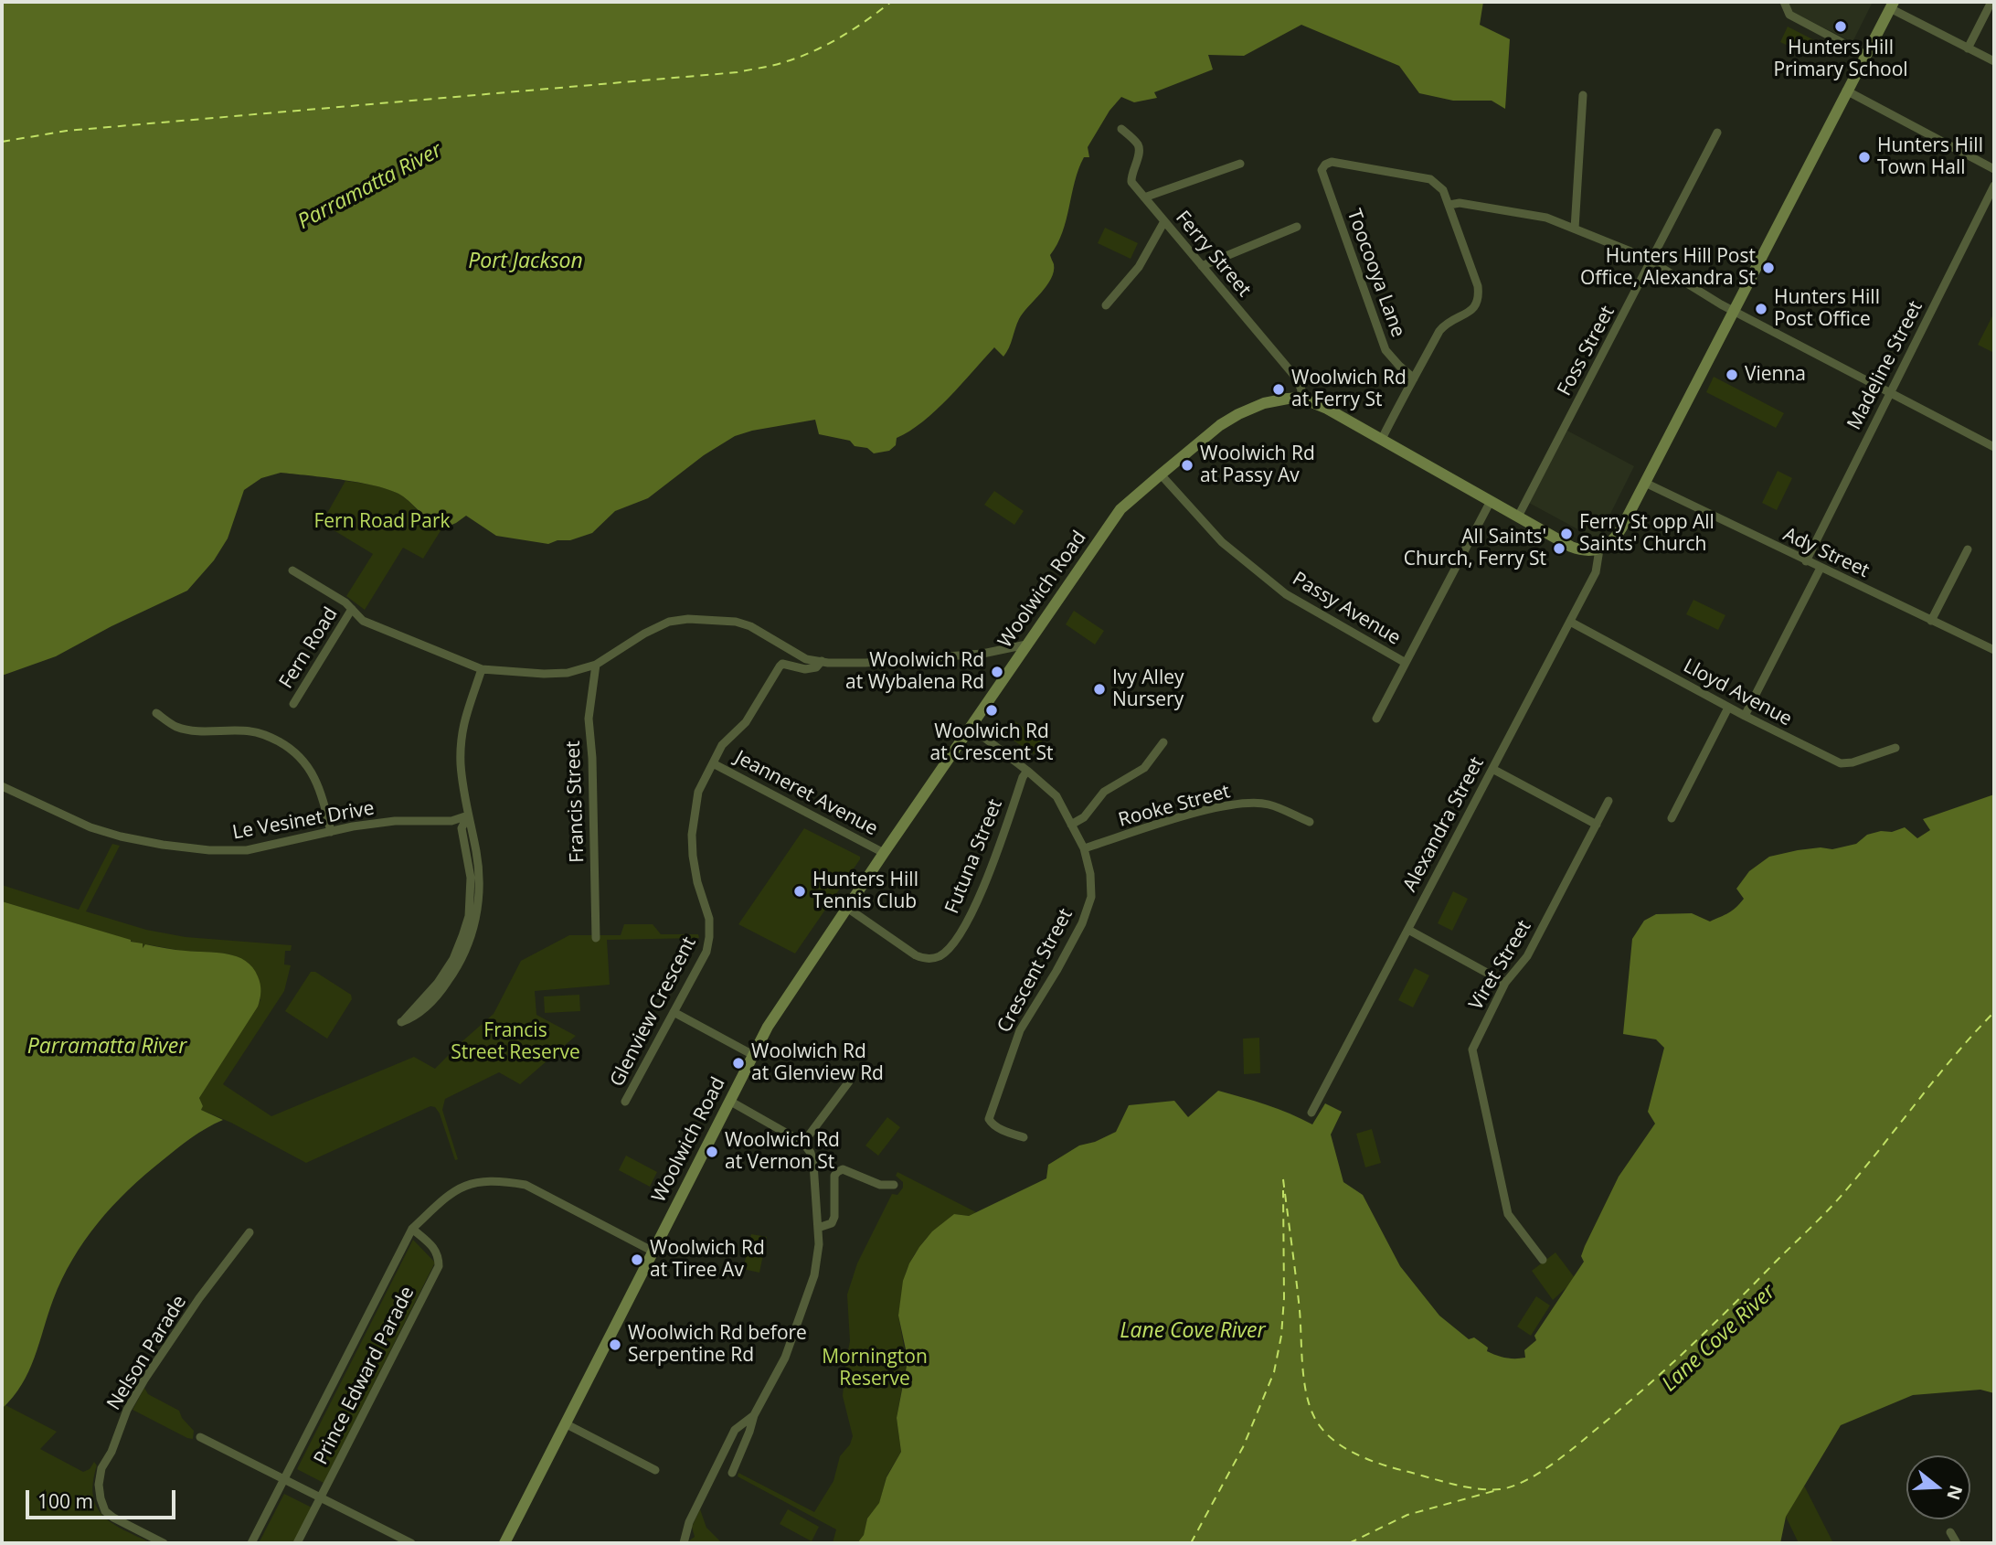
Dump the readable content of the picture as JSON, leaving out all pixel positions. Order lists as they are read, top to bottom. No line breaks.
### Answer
{"streets":{"street":["Ferry Street","Toocooya Lane","Foss Street","Madeline Street","Ady Street","Woolwich Road","Passy Avenue","Fern Road","Lloyd Avenue","Jeanneret Avenue","Francis Street","Rooke Street","Le Vesinet Drive","Alexandra Street","Futuna Street","Viret Street","Crescent Street","Glenview Crescent","Nelson Parade","Prince Edward Parade"]},"crossings":[["Ferry Street","Woolwich Road"],["Madeline Street","Ady Street"],["Woolwich Road","Passy Avenue"],["Woolwich Road","Jeanneret Avenue"],["Woolwich Road","Futuna Street"],["Woolwich Road","Crescent Street"],["Woolwich Road","Prince Edward Parade"],["Lloyd Avenue","Alexandra Street"],["Jeanneret Avenue","Glenview Crescent"],["Rooke Street","Crescent Street"],["Futuna Street","Crescent Street"]],"water":["Parramatta River","Port Jackson","Lane Cove River"],"parks":["Fern Road Park","Francis Street Reserve","Mornington Reserve"],"places":["Hunters Hill Primary School","Hunters Hill Town Hall","Hunters Hill Post Office, Alexandra St","Hunters Hill Post Office","Vienna","Woolwich Rd at Ferry St","Woolwich Rd at Passy Av","Ferry St opp All Saints' Church","All Saints' Church, Ferry St","Woolwich Rd at Wybalena Rd","Ivy Alley Nursery","Woolwich Rd at Crescent St","Hunters Hill Tennis Club","Woolwich Rd at Glenview Rd","Woolwich Rd at Vernon St","Woolwich Rd at Tiree Av","Woolwich Rd before Serpentine Rd"],"scale_bar":"100 m","north":"right"}
